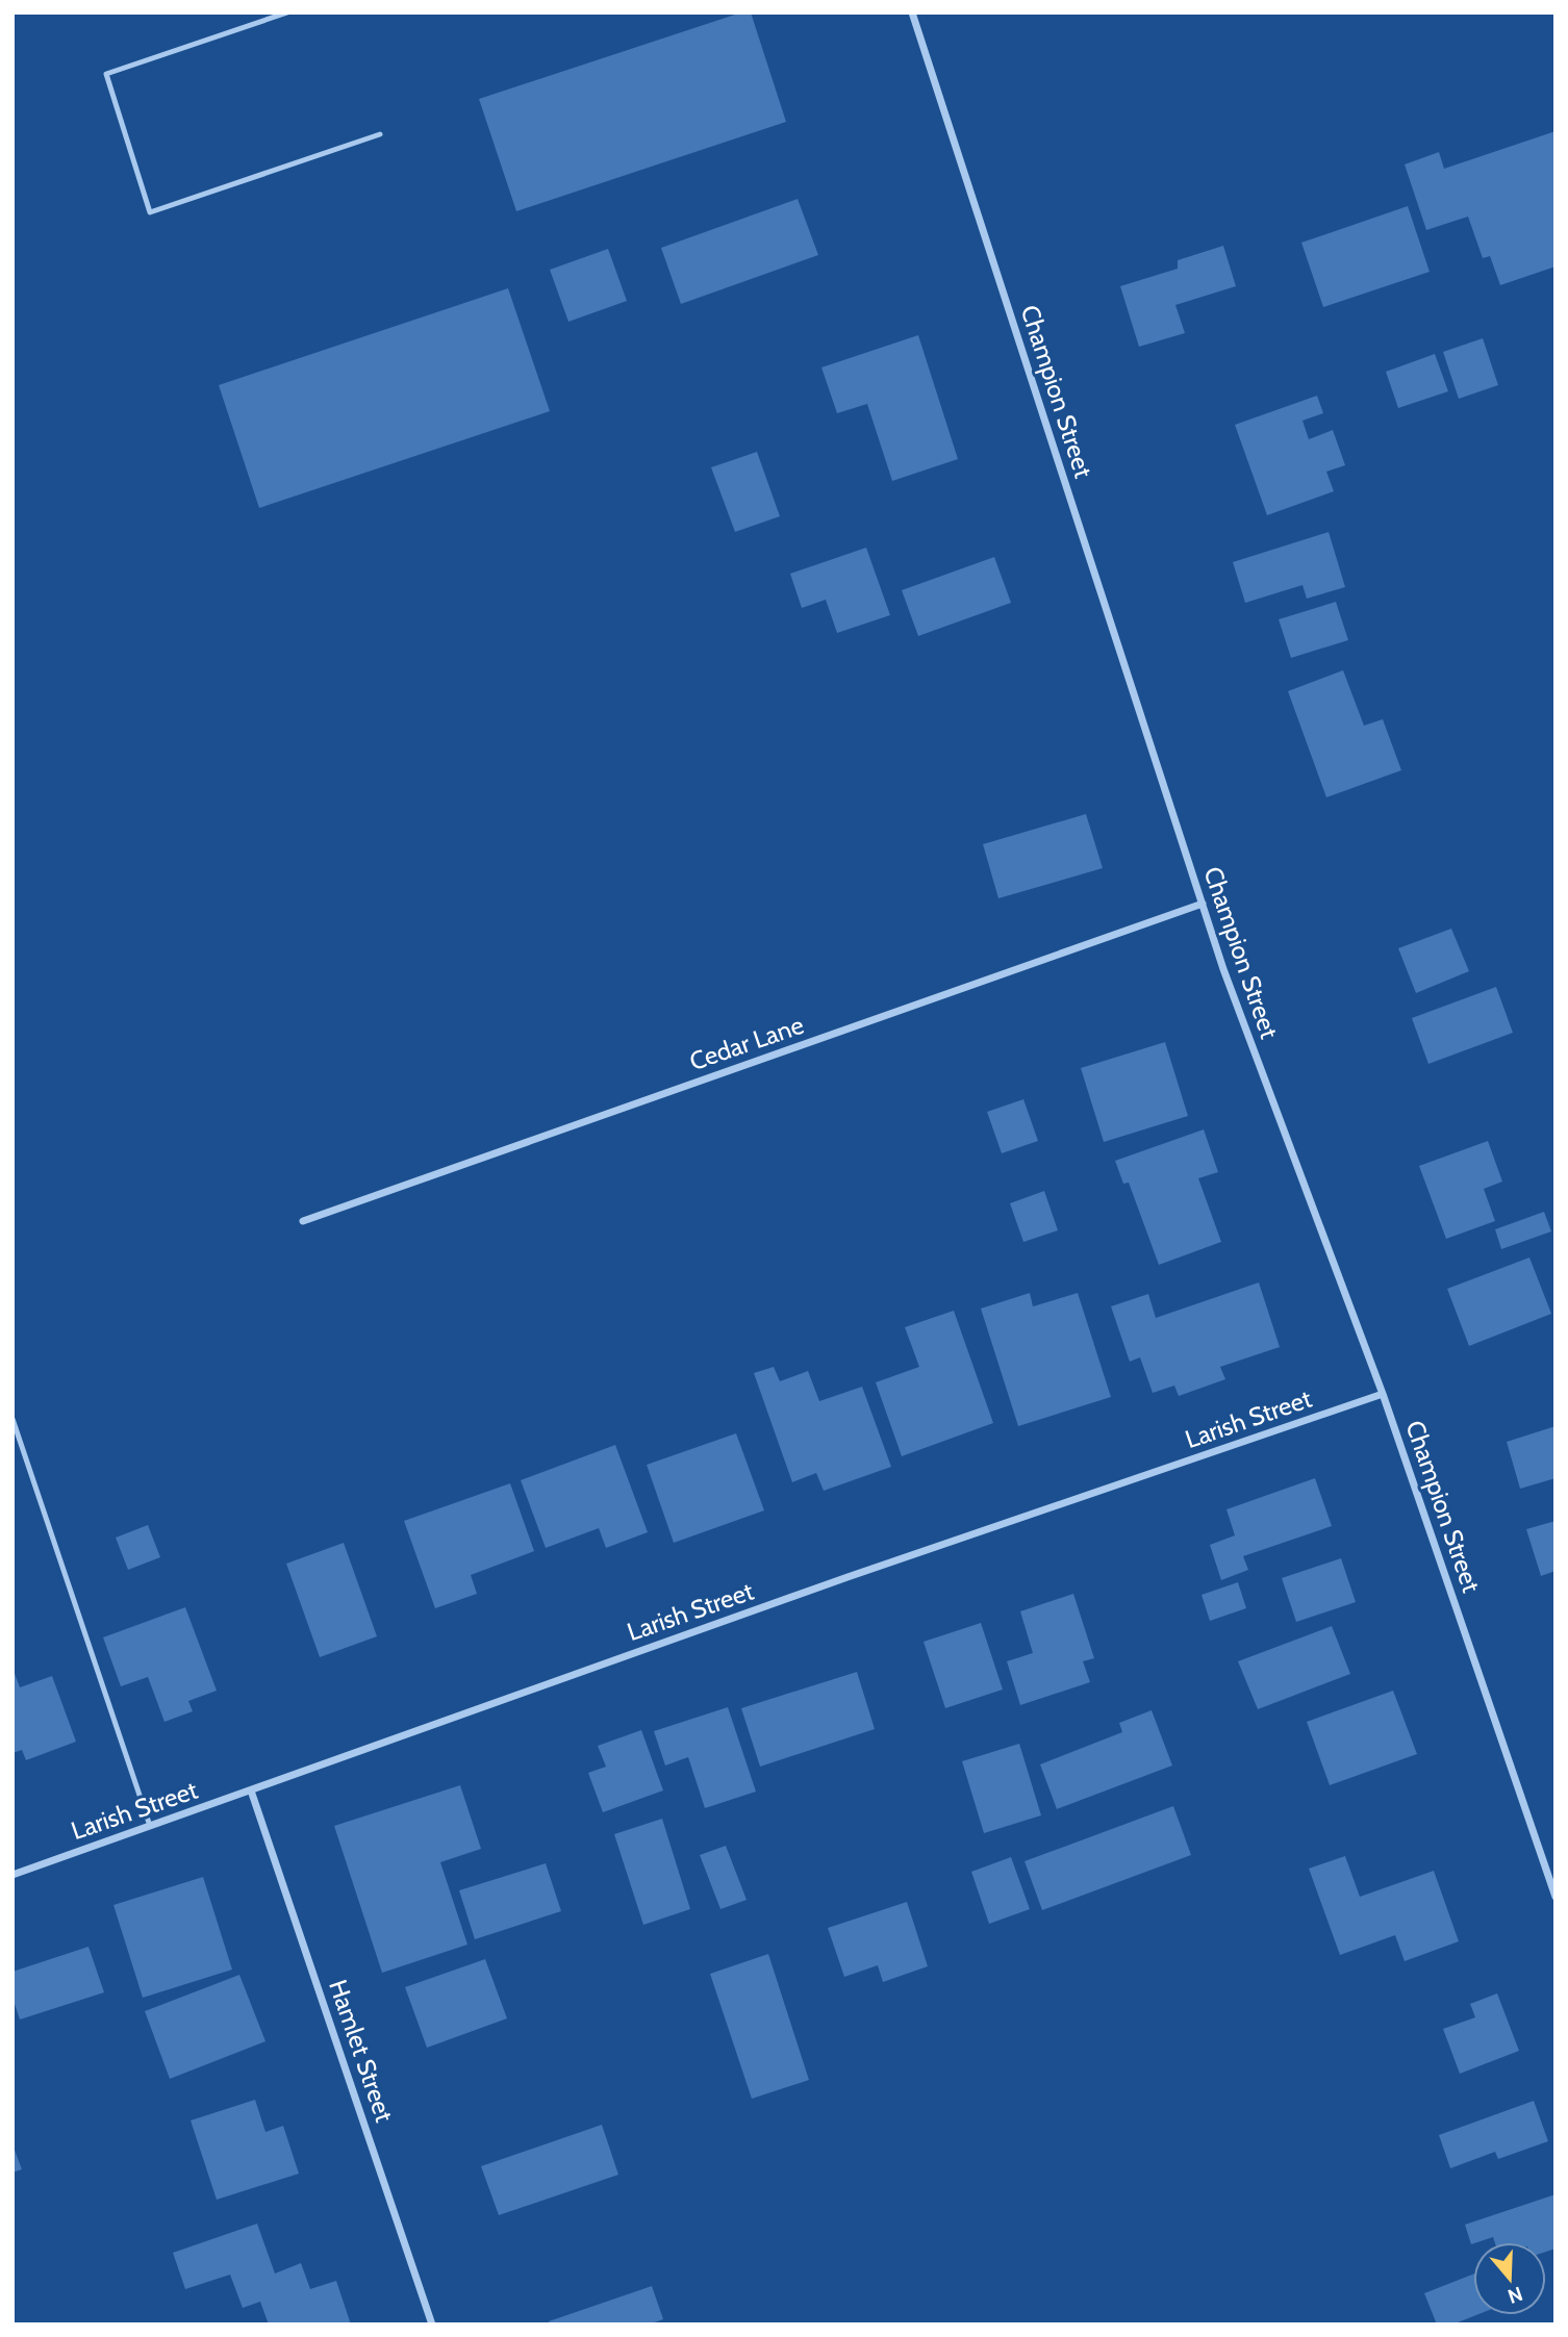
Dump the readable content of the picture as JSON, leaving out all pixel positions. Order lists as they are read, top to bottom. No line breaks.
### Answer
{"streets":{"street":["Champion Street","Cedar Lane","Larish Street","Hamlet Street"]},"crossings":[["Champion Street","Cedar Lane"],["Champion Street","Larish Street"],["Larish Street","Hamlet Street"]],"north":"bottom"}
